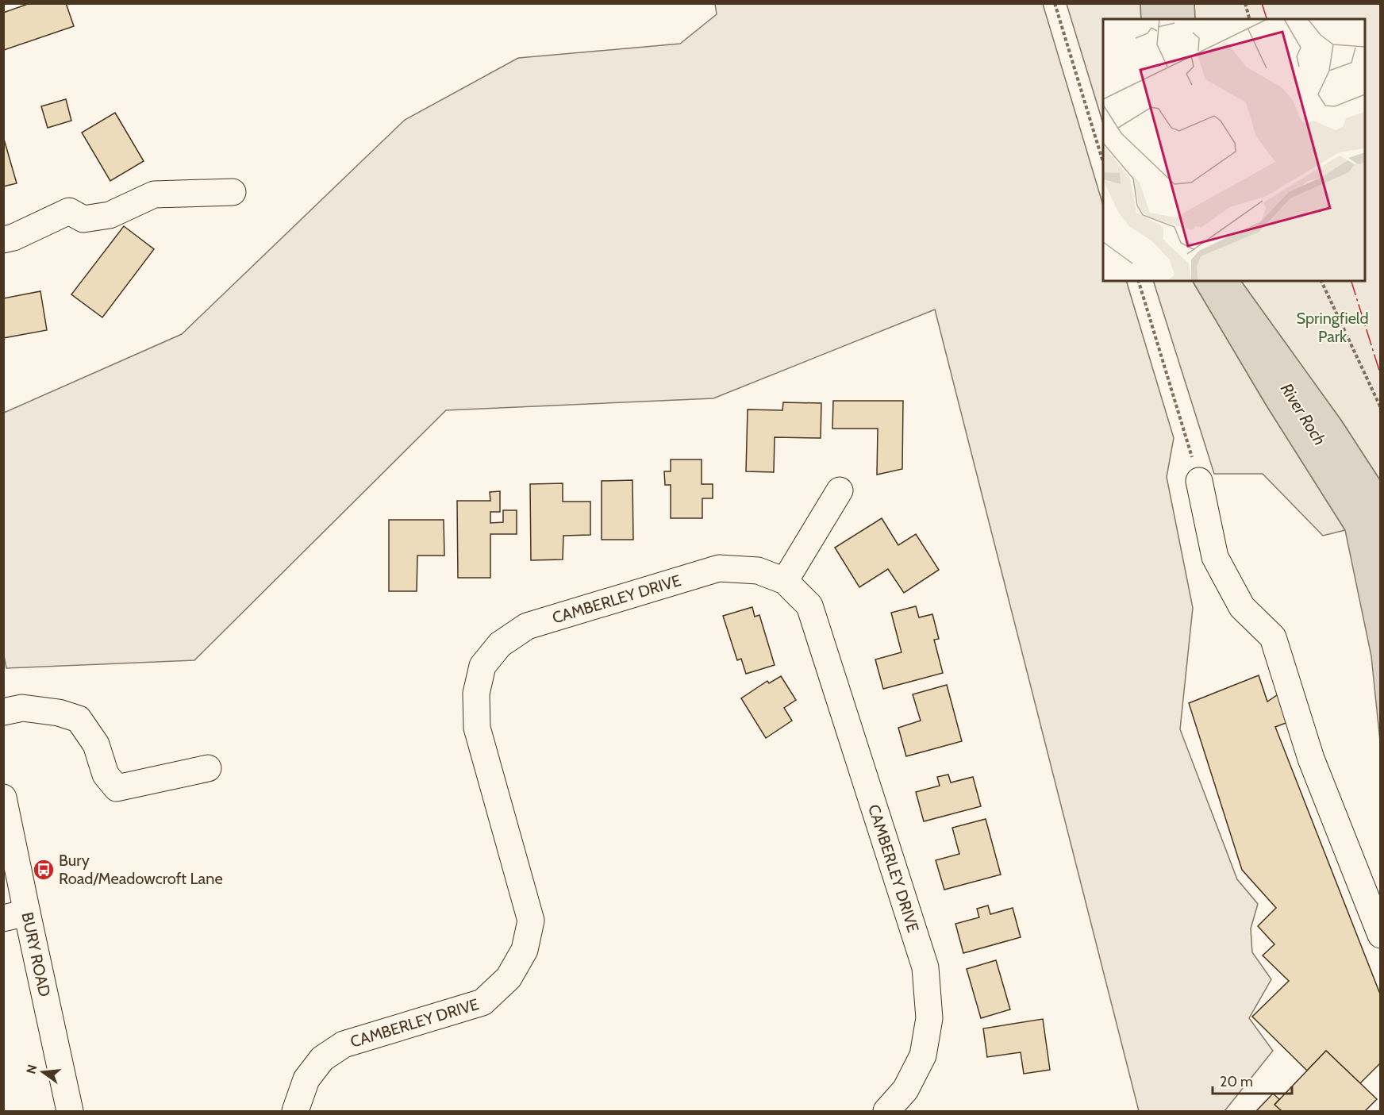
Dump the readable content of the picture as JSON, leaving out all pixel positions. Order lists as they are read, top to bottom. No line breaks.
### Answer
{"streets":{"street":["CAMBERLEY DRIVE","BURY ROAD"]},"water":["River Roch"],"parks":["Springfield Park"],"places":{"bus stop":["Bury Road/Meadowcroft Lane"]},"scale_bar":"20 m","north":"left"}
